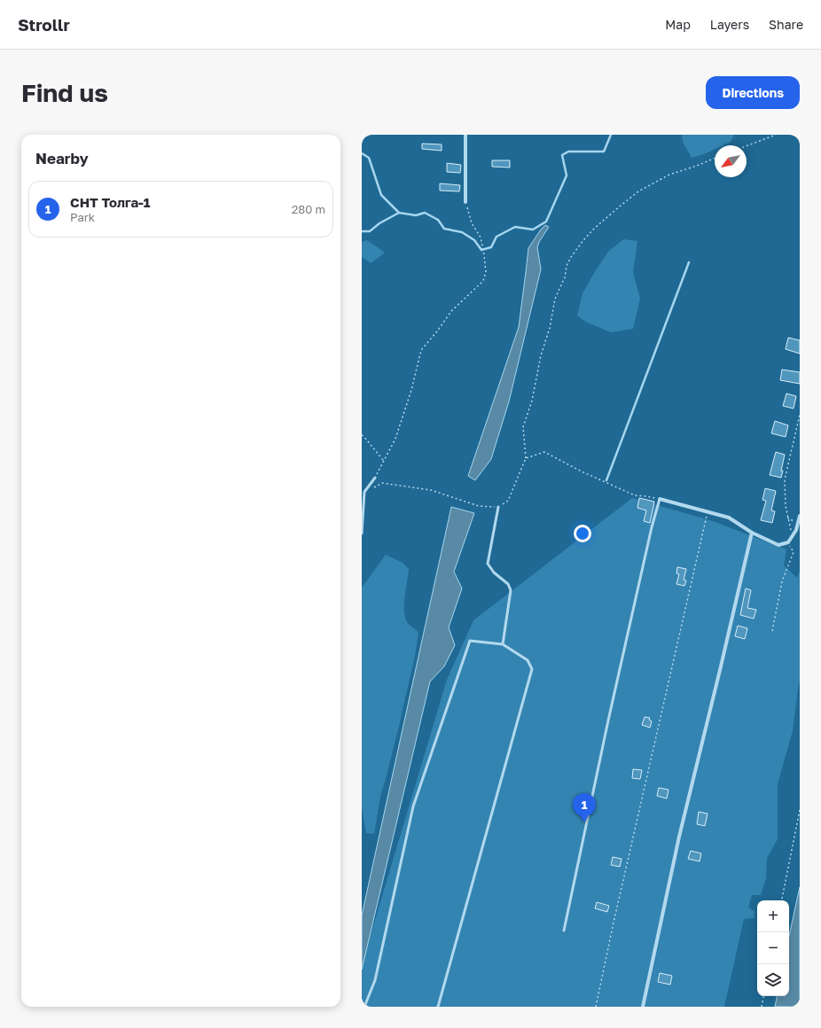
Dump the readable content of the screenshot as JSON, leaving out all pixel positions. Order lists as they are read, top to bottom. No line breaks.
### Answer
{"north":"bottom left","page":{"header":"Strollr","nav":["Map","Layers","Share"],"buttons":"Directions","title":"Find us","heading":"Nearby","list":[{"mark":"1","name":"СНТ Толга-1","note":"Park","value":"280 m"}],"pins":"1","map_buttons":["+","−"]}}
